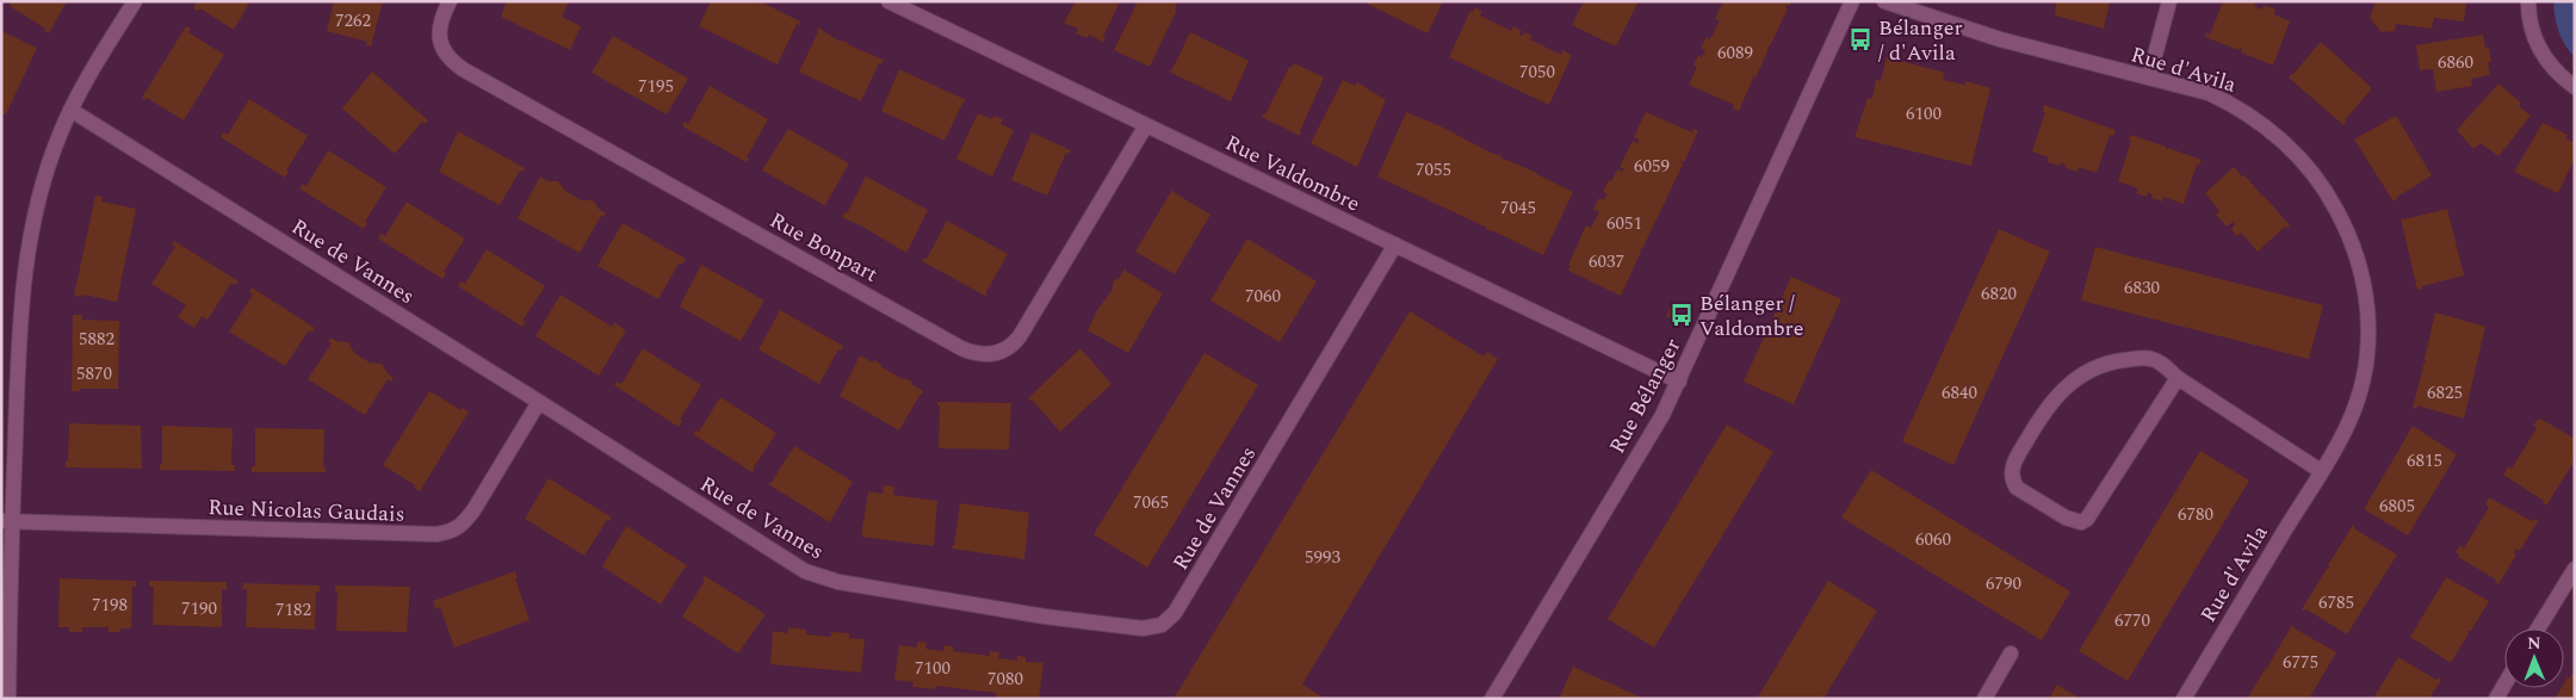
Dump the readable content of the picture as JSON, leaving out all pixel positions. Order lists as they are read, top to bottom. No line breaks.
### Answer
{"streets":{"street":["Rue d'Avila","Rue Valdombre","Rue Bonpart","Rue de Vannes","Rue Bélanger","Rue Nicolas Gaudais"]},"crossings":[["Rue Valdombre","Rue Bonpart"],["Rue Valdombre","Rue de Vannes"],["Rue Valdombre","Rue Bélanger"],["Rue de Vannes","Rue Nicolas Gaudais"]],"places":{"bus stop":["Bélanger / d'Avila","Bélanger / Valdombre"]},"house_numbers":["7262","6089","6860","7050","7195","6100","6059","7055","7045","6051","6037","6830","6820","7060","5882","5870","6840","6825","6815","7065","6805","6780","6060","5993","6790","6785","7198","7190","7182","6770","6775","7100","7080"],"north":"top"}
